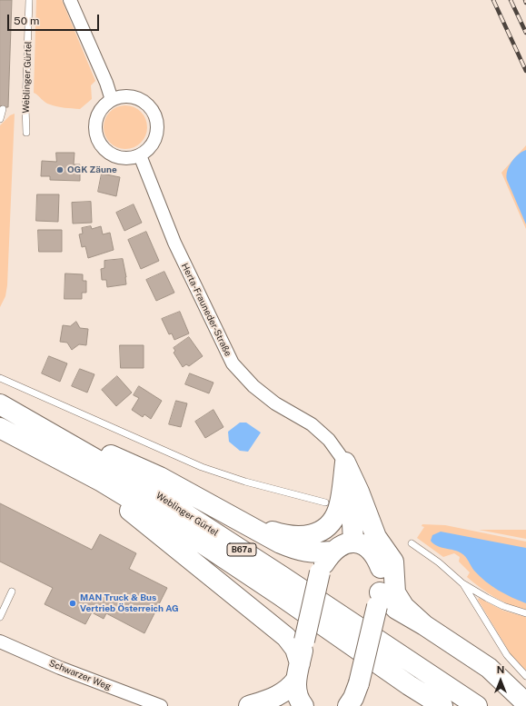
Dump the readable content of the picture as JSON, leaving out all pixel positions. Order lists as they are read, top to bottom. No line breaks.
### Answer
{"streets":{"main road":["Weblinger Gürtel","B67a"],"street":["Herta-Frauneder-Straße","Schwarzer Weg"]},"places":["OGK Zäune","MAN Truck & Bus Vertrieb Österreich AG"],"scale_bar":"50 m","north":"top"}
